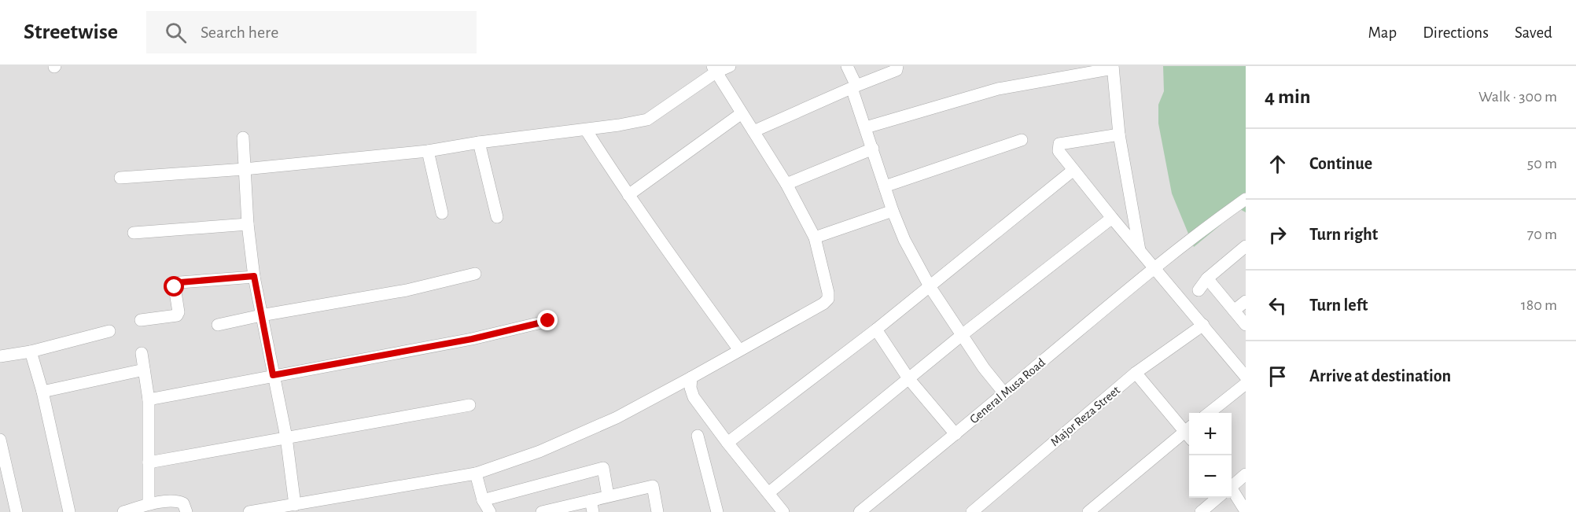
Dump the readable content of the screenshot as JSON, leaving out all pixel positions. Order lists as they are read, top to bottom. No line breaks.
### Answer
{"streets":{"street":["General Musa Road","Major Reza Street"]},"page":{"header":"Streetwise","search":"Search here","nav":["Map","Directions","Saved"],"heading":["4 min","Walk · 300 m"],"list":[["Continue","50 m"],["Turn right","70 m"],["Turn left","180 m"],"Arrive at destination"],"map_buttons":["+","−"]}}
